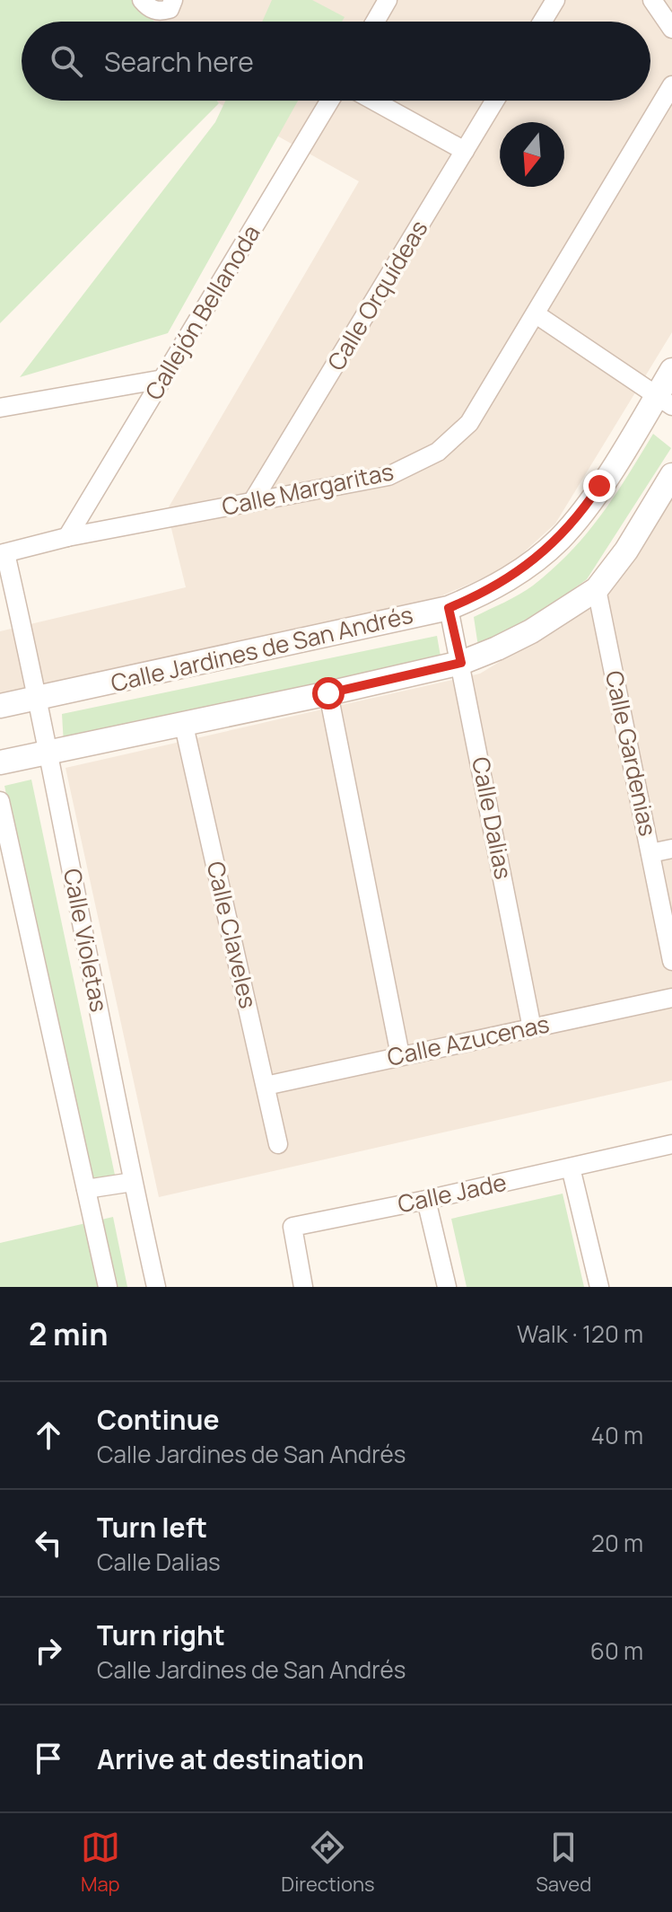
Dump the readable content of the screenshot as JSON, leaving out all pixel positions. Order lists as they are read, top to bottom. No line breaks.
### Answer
{"streets":{"street":["Calle Orquídeas","Callejón Bellanoda","Calle Margaritas","Calle Jardines de San Andrés","Calle Gardenias","Calle Dalias","Calle Claveles","Calle Violetas","Calle Azucenas","Calle Jade"]},"crossings":[["Calle Orquídeas","Calle Margaritas"],["Callejón Bellanoda","Calle Margaritas"],["Calle Margaritas","Calle Violetas"],["Calle Jardines de San Andrés","Calle Dalias"],["Calle Jardines de San Andrés","Calle Violetas"],["Calle Dalias","Calle Azucenas"],["Calle Claveles","Calle Azucenas"]],"north":"bottom","page":{"search":"Search here","heading":["2 min","Walk · 120 m"],"list":[["Continue","Calle Jardines de San Andrés","40 m"],["Turn left","Calle Dalias","20 m"],["Turn right","Calle Jardines de San Andrés","60 m"],"Arrive at destination"],"nav":["Map","Directions","Saved"]}}
